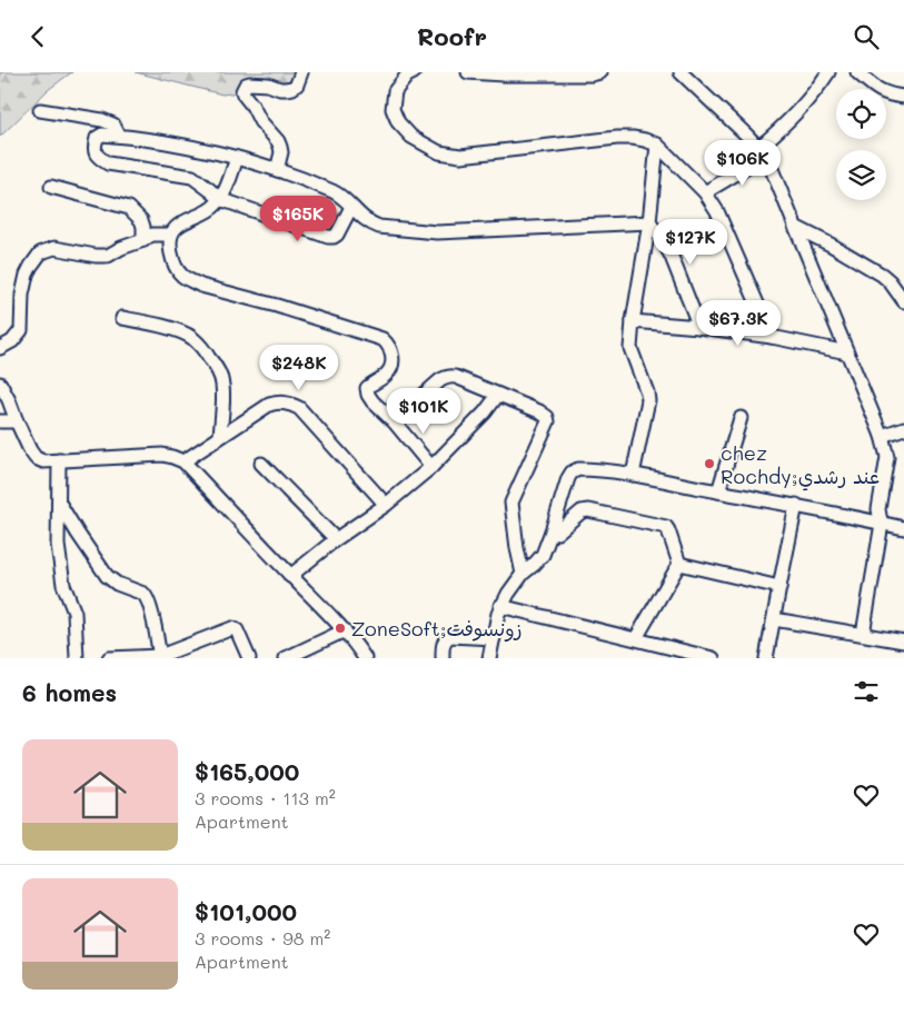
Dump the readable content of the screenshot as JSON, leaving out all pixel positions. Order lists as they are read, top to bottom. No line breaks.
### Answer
{"places":["chez Rochdy;عند رشدي","ZoneSoft;زونسوفت"],"page":{"header":"Roofr","price":["$106K","$165K","$127K","$67.3K","$248K","$101K"],"heading":"6 homes","list":[{"name":"$165,000","note":"3 rooms · 113 m² · Apartment"},{"name":"$101,000","note":"3 rooms · 98 m² · Apartment"}]}}
